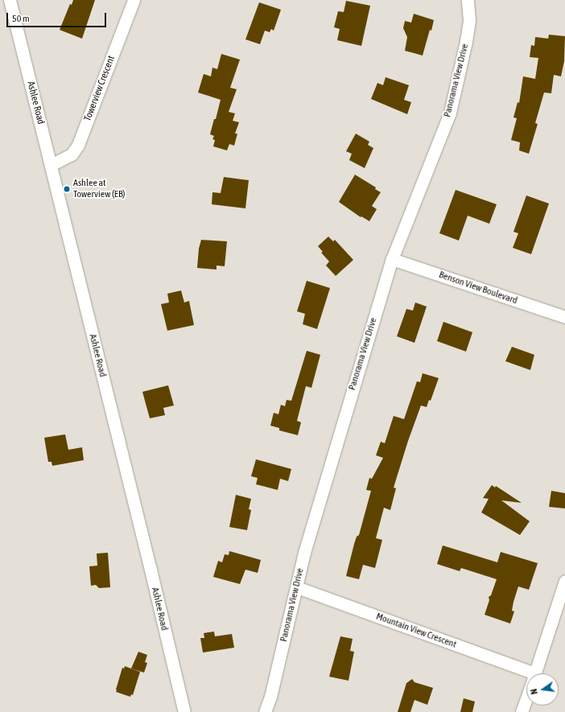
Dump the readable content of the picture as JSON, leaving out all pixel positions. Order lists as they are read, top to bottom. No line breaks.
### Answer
{"streets":{"street":["Panorama View Drive","Towerview Crescent","Ashlee Road","Benson View Boulevard","Mountain View Crescent"]},"crossings":[["Panorama View Drive","Benson View Boulevard"],["Panorama View Drive","Mountain View Crescent"],["Towerview Crescent","Ashlee Road"]],"places":["Ashlee at Towerview (EB)"],"scale_bar":"50 m","north":"left"}
